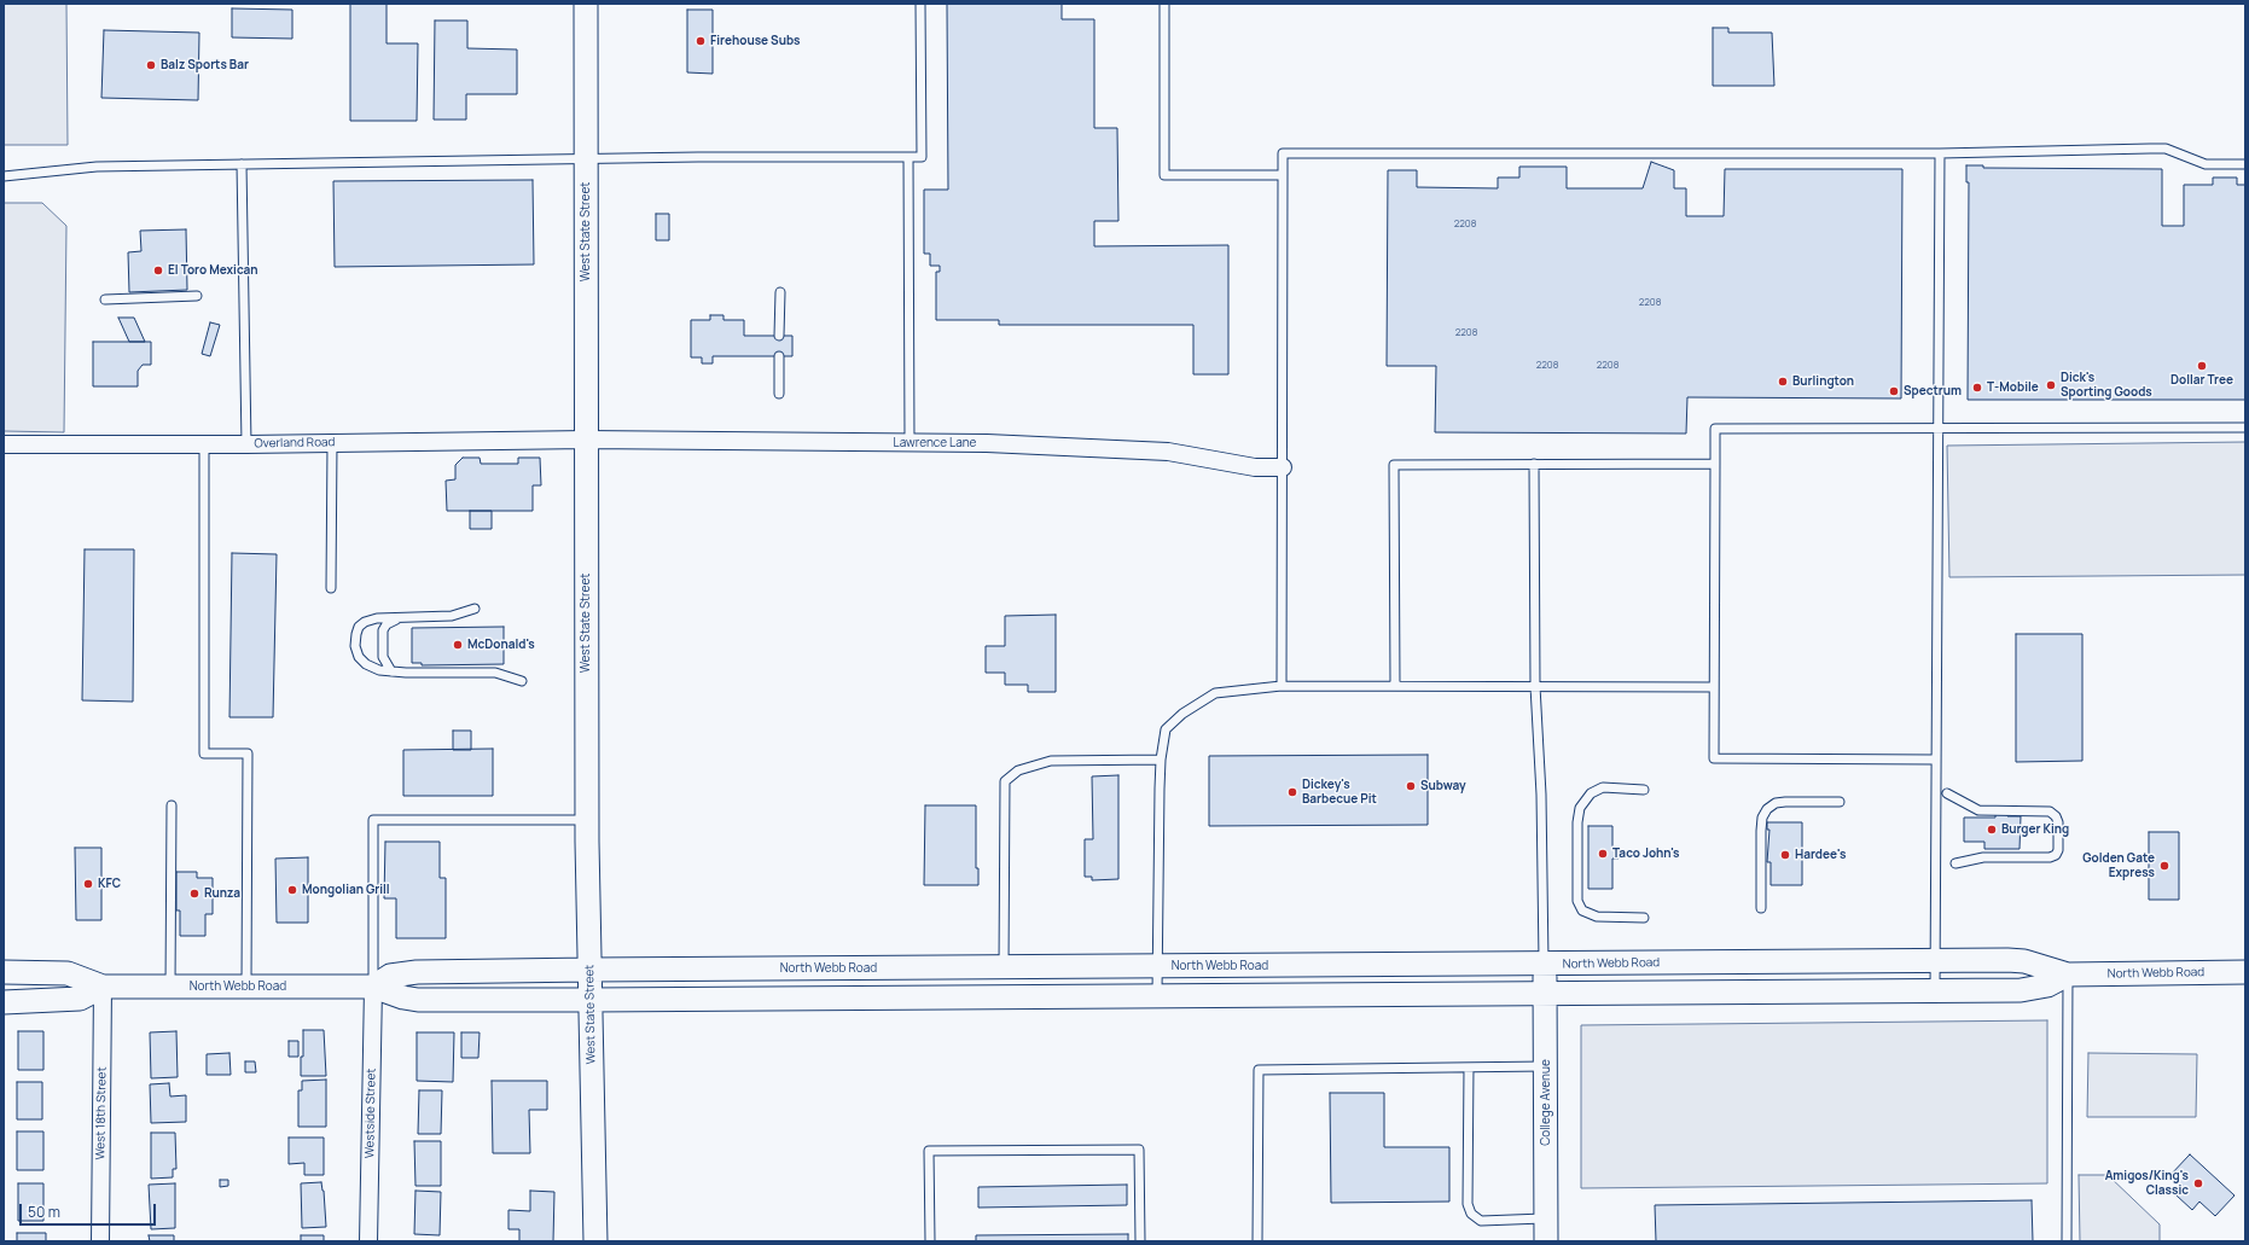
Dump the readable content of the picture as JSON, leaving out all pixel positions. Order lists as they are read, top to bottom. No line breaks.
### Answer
{"streets":{"main road":["West State Street","North Webb Road","College Avenue"],"street":["Overland Road","Lawrence Lane","West 18th Street","Westside Street"]},"crossings":[["West State Street","Overland Road"],["West State Street","Lawrence Lane"],["West State Street","North Webb Road"],["Overland Road","Lawrence Lane"],["North Webb Road","College Avenue"],["North Webb Road","West 18th Street"],["North Webb Road","Westside Street"]],"places":["Firehouse Subs","Balz Sports Bar","El Toro Mexican","Dollar Tree","Burlington","Dick's Sporting Goods","T-Mobile","Spectrum","McDonald's","Subway","Dickey's Barbecue Pit","Burger King","Taco John's","Hardee's","Golden Gate Express","KFC","Mongolian Grill","Runza","Amigos/King's Classic"],"house_numbers":["2208","2208","2208","2208","2208"],"scale_bar":"50 m"}
